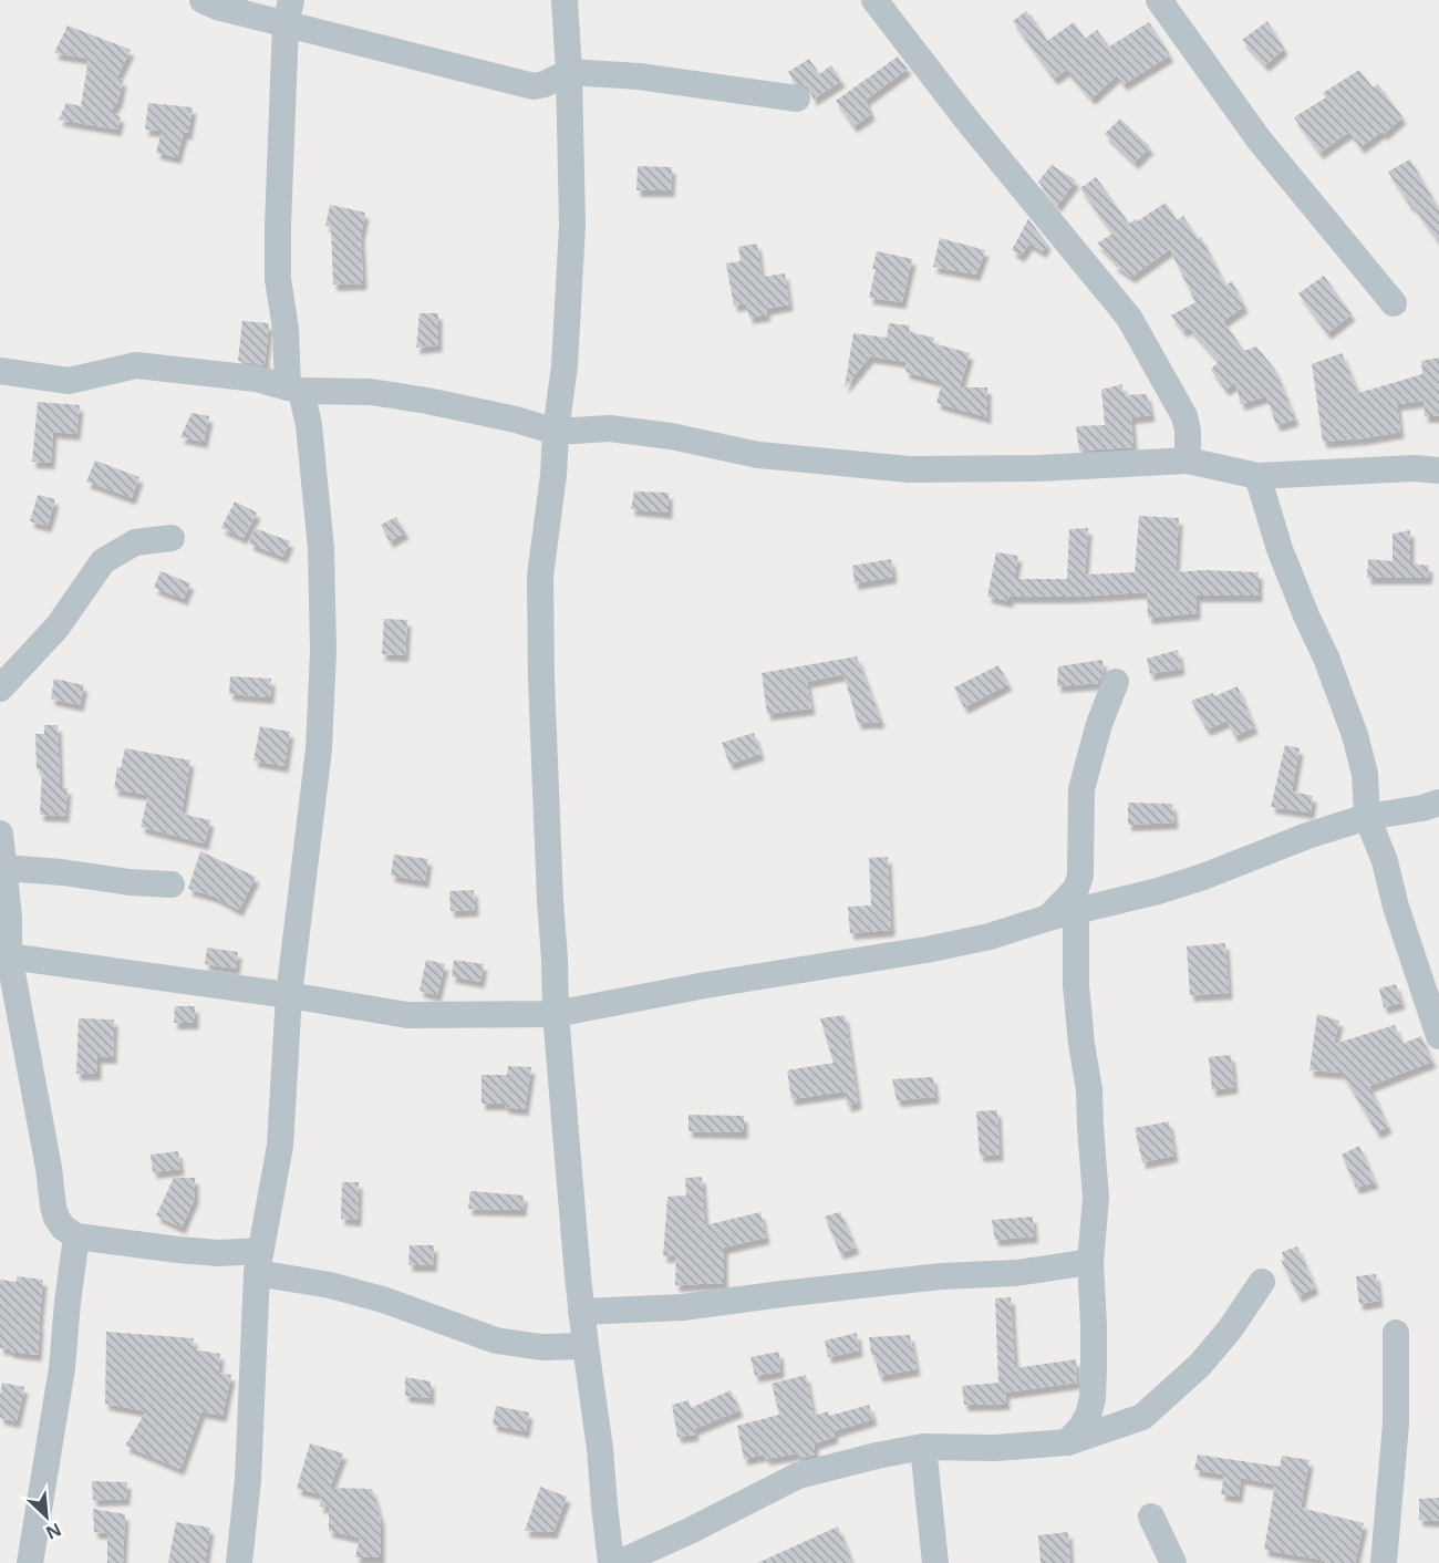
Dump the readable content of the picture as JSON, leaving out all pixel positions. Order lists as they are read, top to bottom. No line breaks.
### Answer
{"north":"bottom right"}
